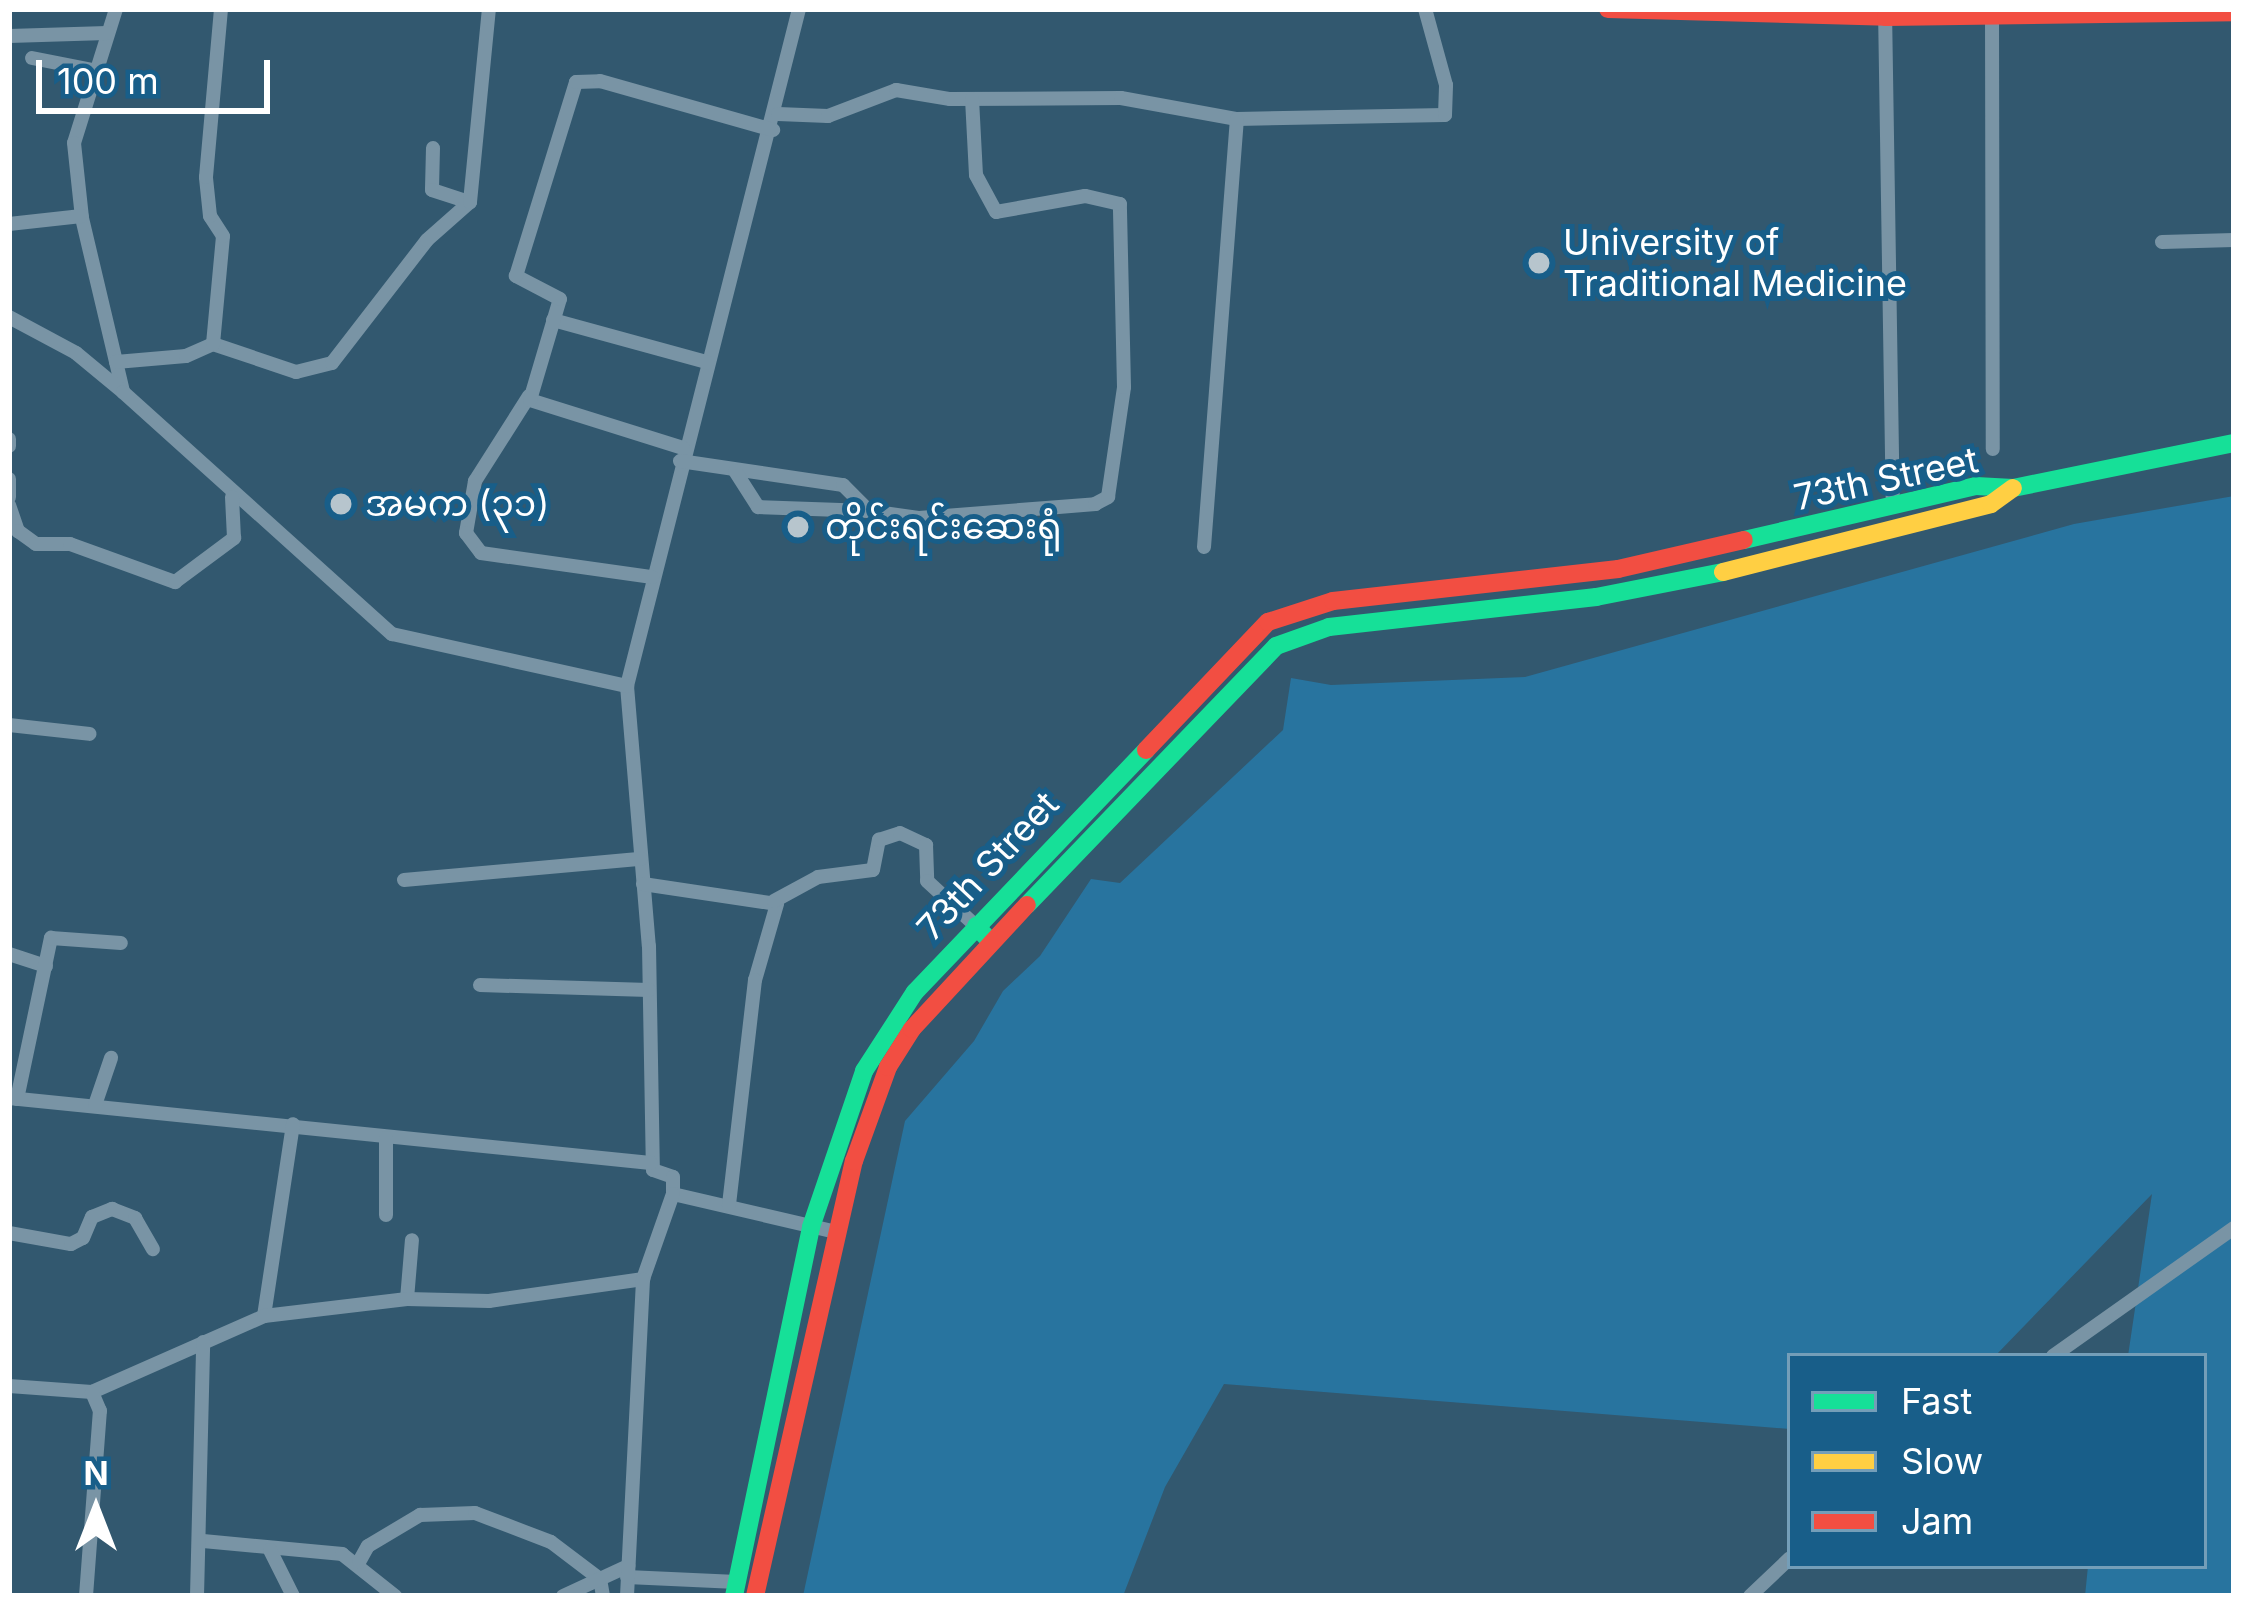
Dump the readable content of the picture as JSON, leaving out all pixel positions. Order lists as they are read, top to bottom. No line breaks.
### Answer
{"streets":{"main road":["73th Street"]},"places":["University of Traditional Medicine","အမက (၃၁)","တိုင်းရင်းဆေးရုံ"],"legend":["Fast","Slow","Jam"],"scale_bar":"100 m","north":"top"}
